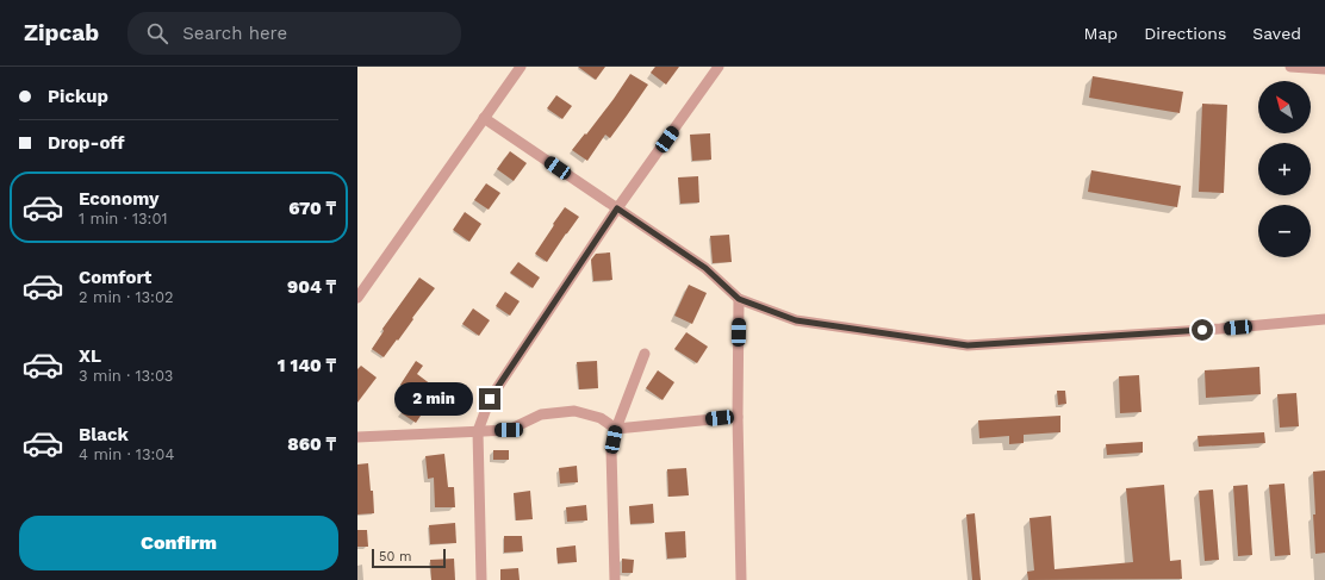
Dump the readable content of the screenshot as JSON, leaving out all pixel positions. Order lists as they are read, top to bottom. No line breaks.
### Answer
{"scale_bar":"50 m","north":"top left","page":{"header":"Zipcab","search":"Search here","nav":["Map","Directions","Saved"],"banner":["Pickup","Drop-off"],"map_buttons":["+","−"],"list":[{"name":"Economy","note":"1 min · 13:01","value":"670 ₸"},{"name":"Comfort","note":"2 min · 13:02","value":"904 ₸"},{"name":"XL","note":"3 min · 13:03","value":"1 140 ₸"},{"name":"Black","note":"4 min · 13:04","value":"860 ₸"}],"bubble":"2 min","buttons":"Confirm","scale":"50 m"}}
